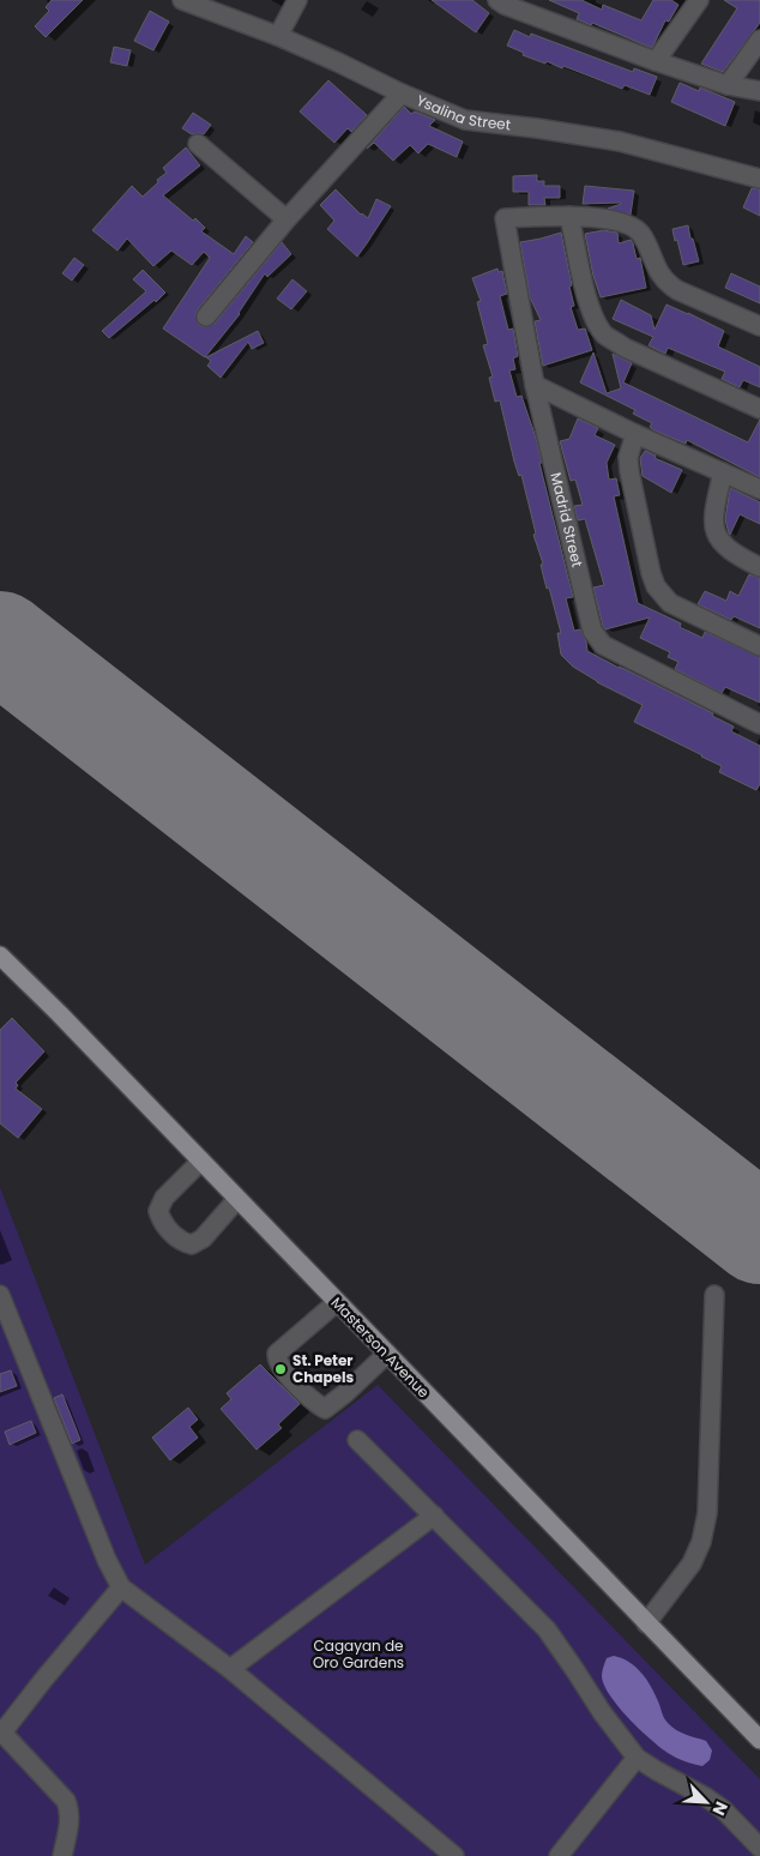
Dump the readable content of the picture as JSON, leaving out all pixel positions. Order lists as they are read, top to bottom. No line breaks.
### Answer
{"streets":{"main road":["Masterson Avenue"],"street":["Ysalina Street","Madrid Street"]},"parks":["Cagayan de Oro Gardens"],"places":["St. Peter Chapels"],"north":"bottom right"}
